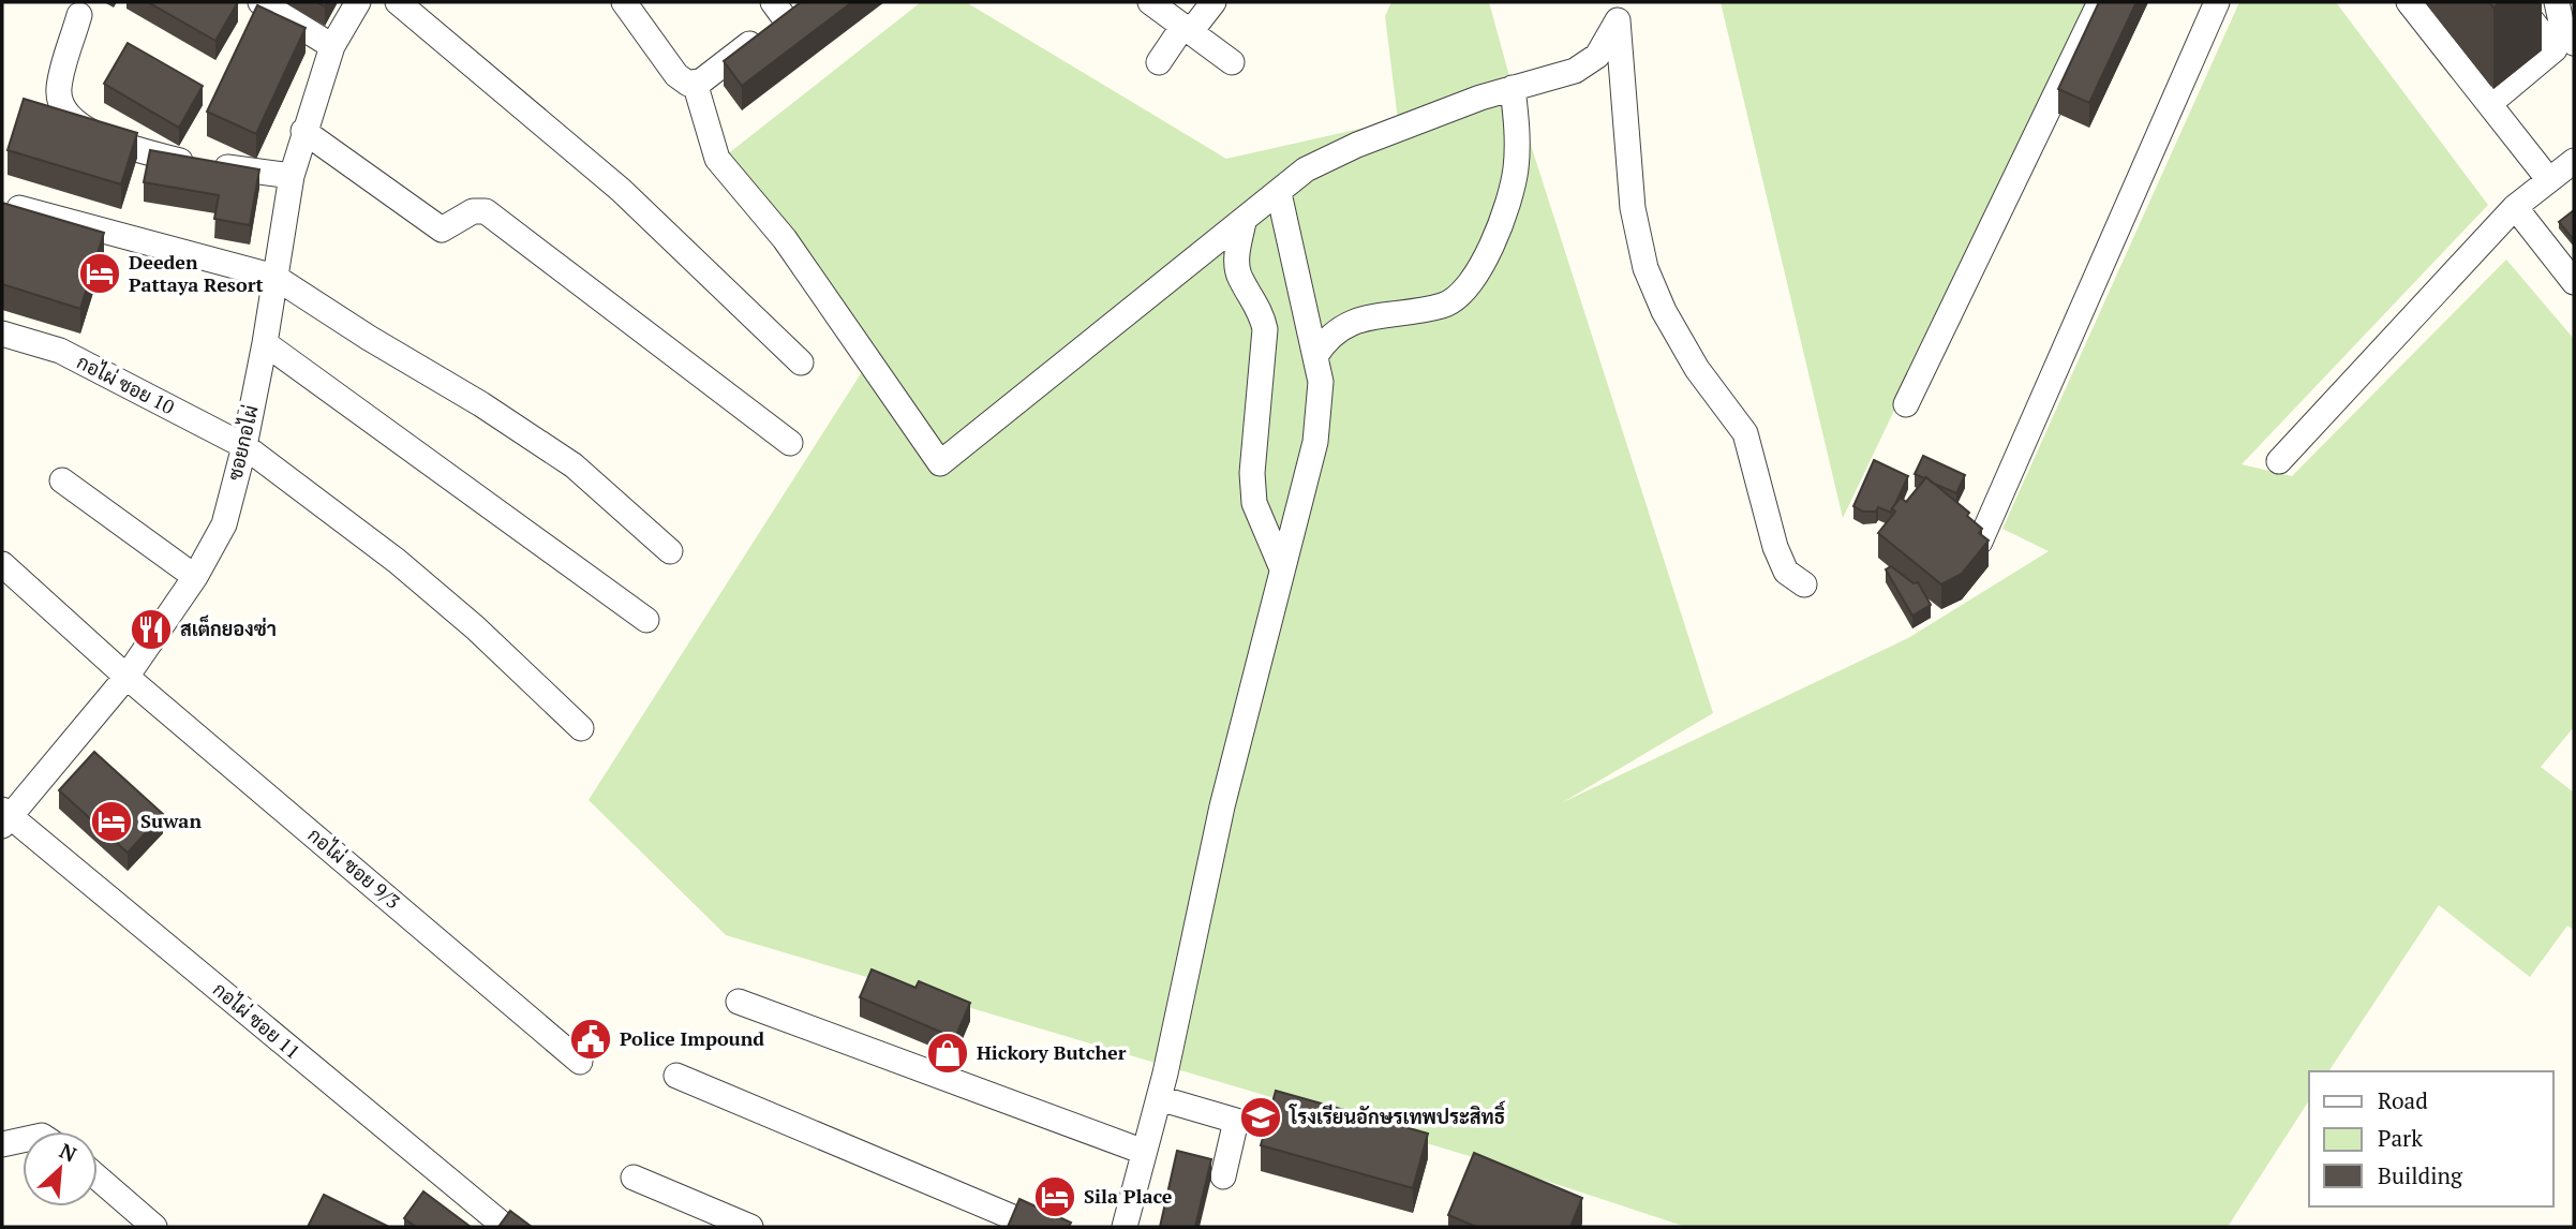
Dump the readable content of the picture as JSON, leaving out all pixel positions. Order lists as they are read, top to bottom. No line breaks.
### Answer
{"streets":{"street":["กอไผ่ ซอย 10","ซอยกอไผ่","กอไผ่ ซอย 9/3","กอไผ่ ซอย 11"]},"crossings":[["กอไผ่ ซอย 10","ซอยกอไผ่"],["ซอยกอไผ่","กอไผ่ ซอย 9/3"],["ซอยกอไผ่","กอไผ่ ซอย 11"]],"places":{"hotel":["Deeden Pattaya Resort","Suwan","Sila Place"],"restaurant":["สเต็กยองซ่า"],"public building":["Police Impound"],"shop":["Hickory Butcher"],"school or university":["โรงเรียนอักษรเทพประสิทธิ์"]},"legend":["Road","Park","Building"],"north":"top right"}
